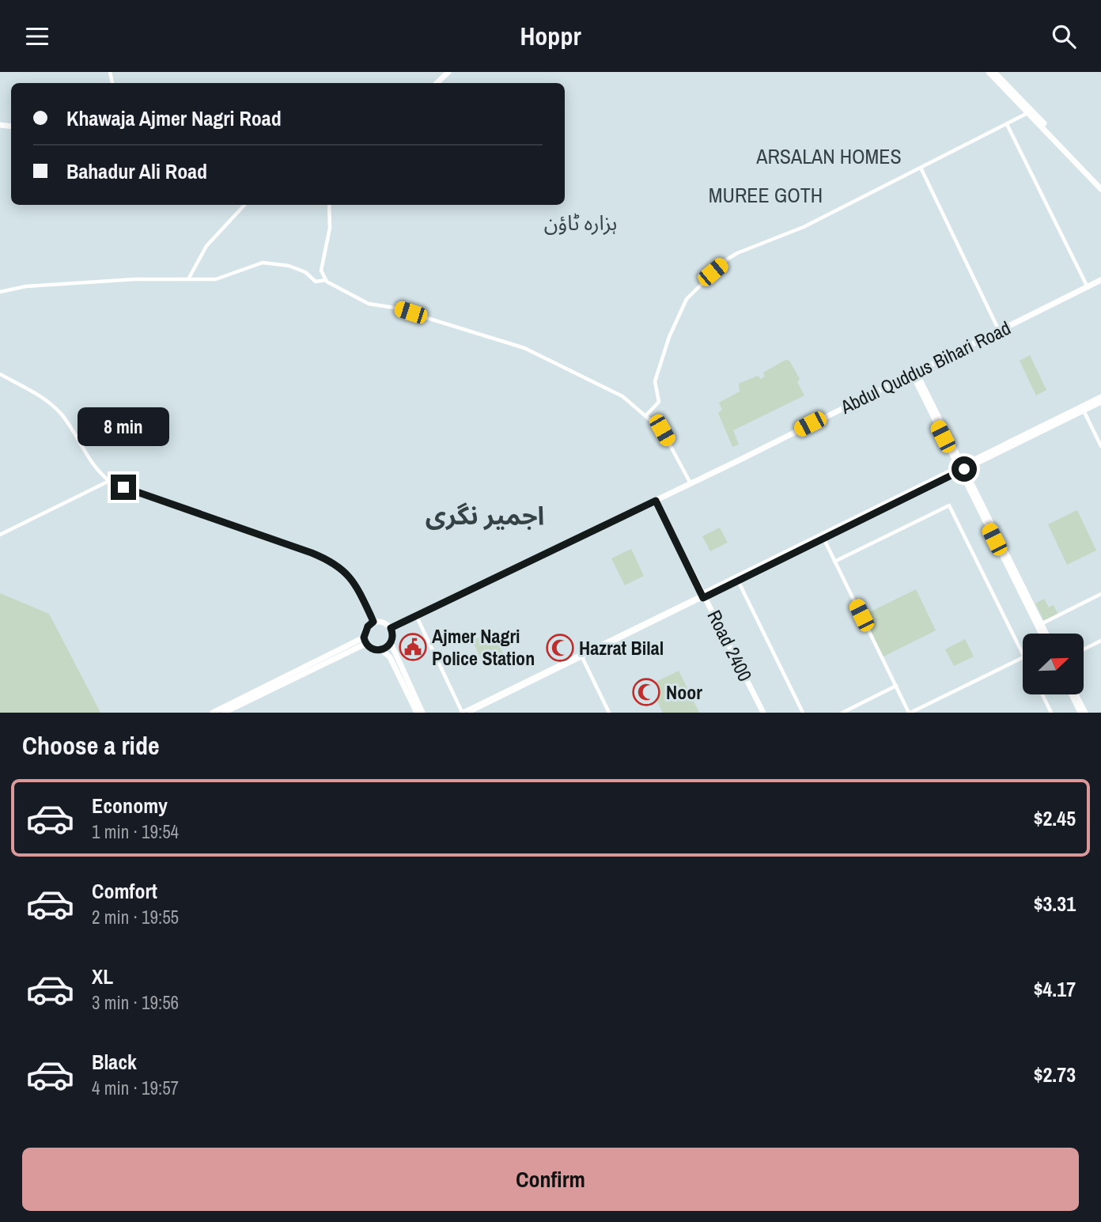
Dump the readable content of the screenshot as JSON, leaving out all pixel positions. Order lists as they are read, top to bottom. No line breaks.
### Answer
{"streets":{"main road":["Abdul Quddus Bihari Road","Road 2400"]},"crossings":[["Abdul Quddus Bihari Road","Road 2400"]],"districts":["ARSALAN HOMES","MUREE GOTH","ہزارہ ٹاؤن","اجمیر نگری"],"places":{"public building":["Ajmer Nagri Police Station"],"mosque":["Hazrat Bilal","Noor"]},"north":"top right","page":{"header":"Hoppr","banner":["Khawaja Ajmer Nagri Road","Bahadur Ali Road"],"bubble":"8 min","heading":"Choose a ride","list":[{"name":"Economy","note":"1 min · 19:54","value":"$2.45"},{"name":"Comfort","note":"2 min · 19:55","value":"$3.31"},{"name":"XL","note":"3 min · 19:56","value":"$4.17"},{"name":"Black","note":"4 min · 19:57","value":"$2.73"}],"buttons":"Confirm"}}
